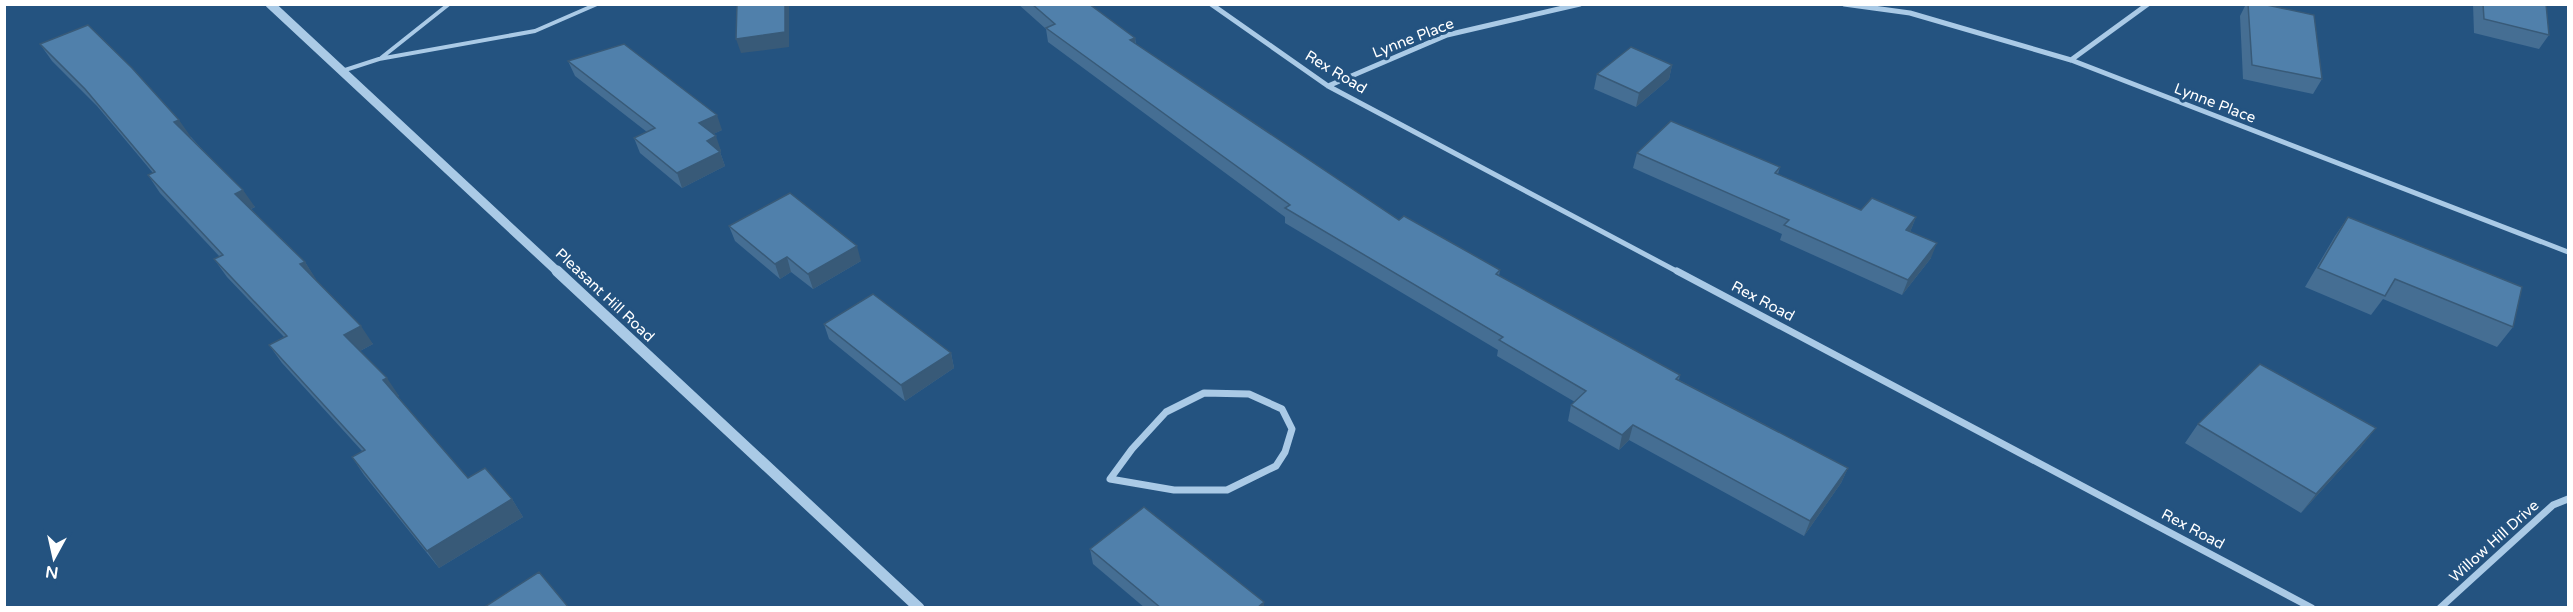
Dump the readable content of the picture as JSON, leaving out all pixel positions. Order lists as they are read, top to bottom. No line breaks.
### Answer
{"streets":{"street":["Lynne Place","Rex Road","Pleasant Hill Road","Willow Hill Drive"]},"crossings":[["Lynne Place","Rex Road"]],"north":"bottom"}
